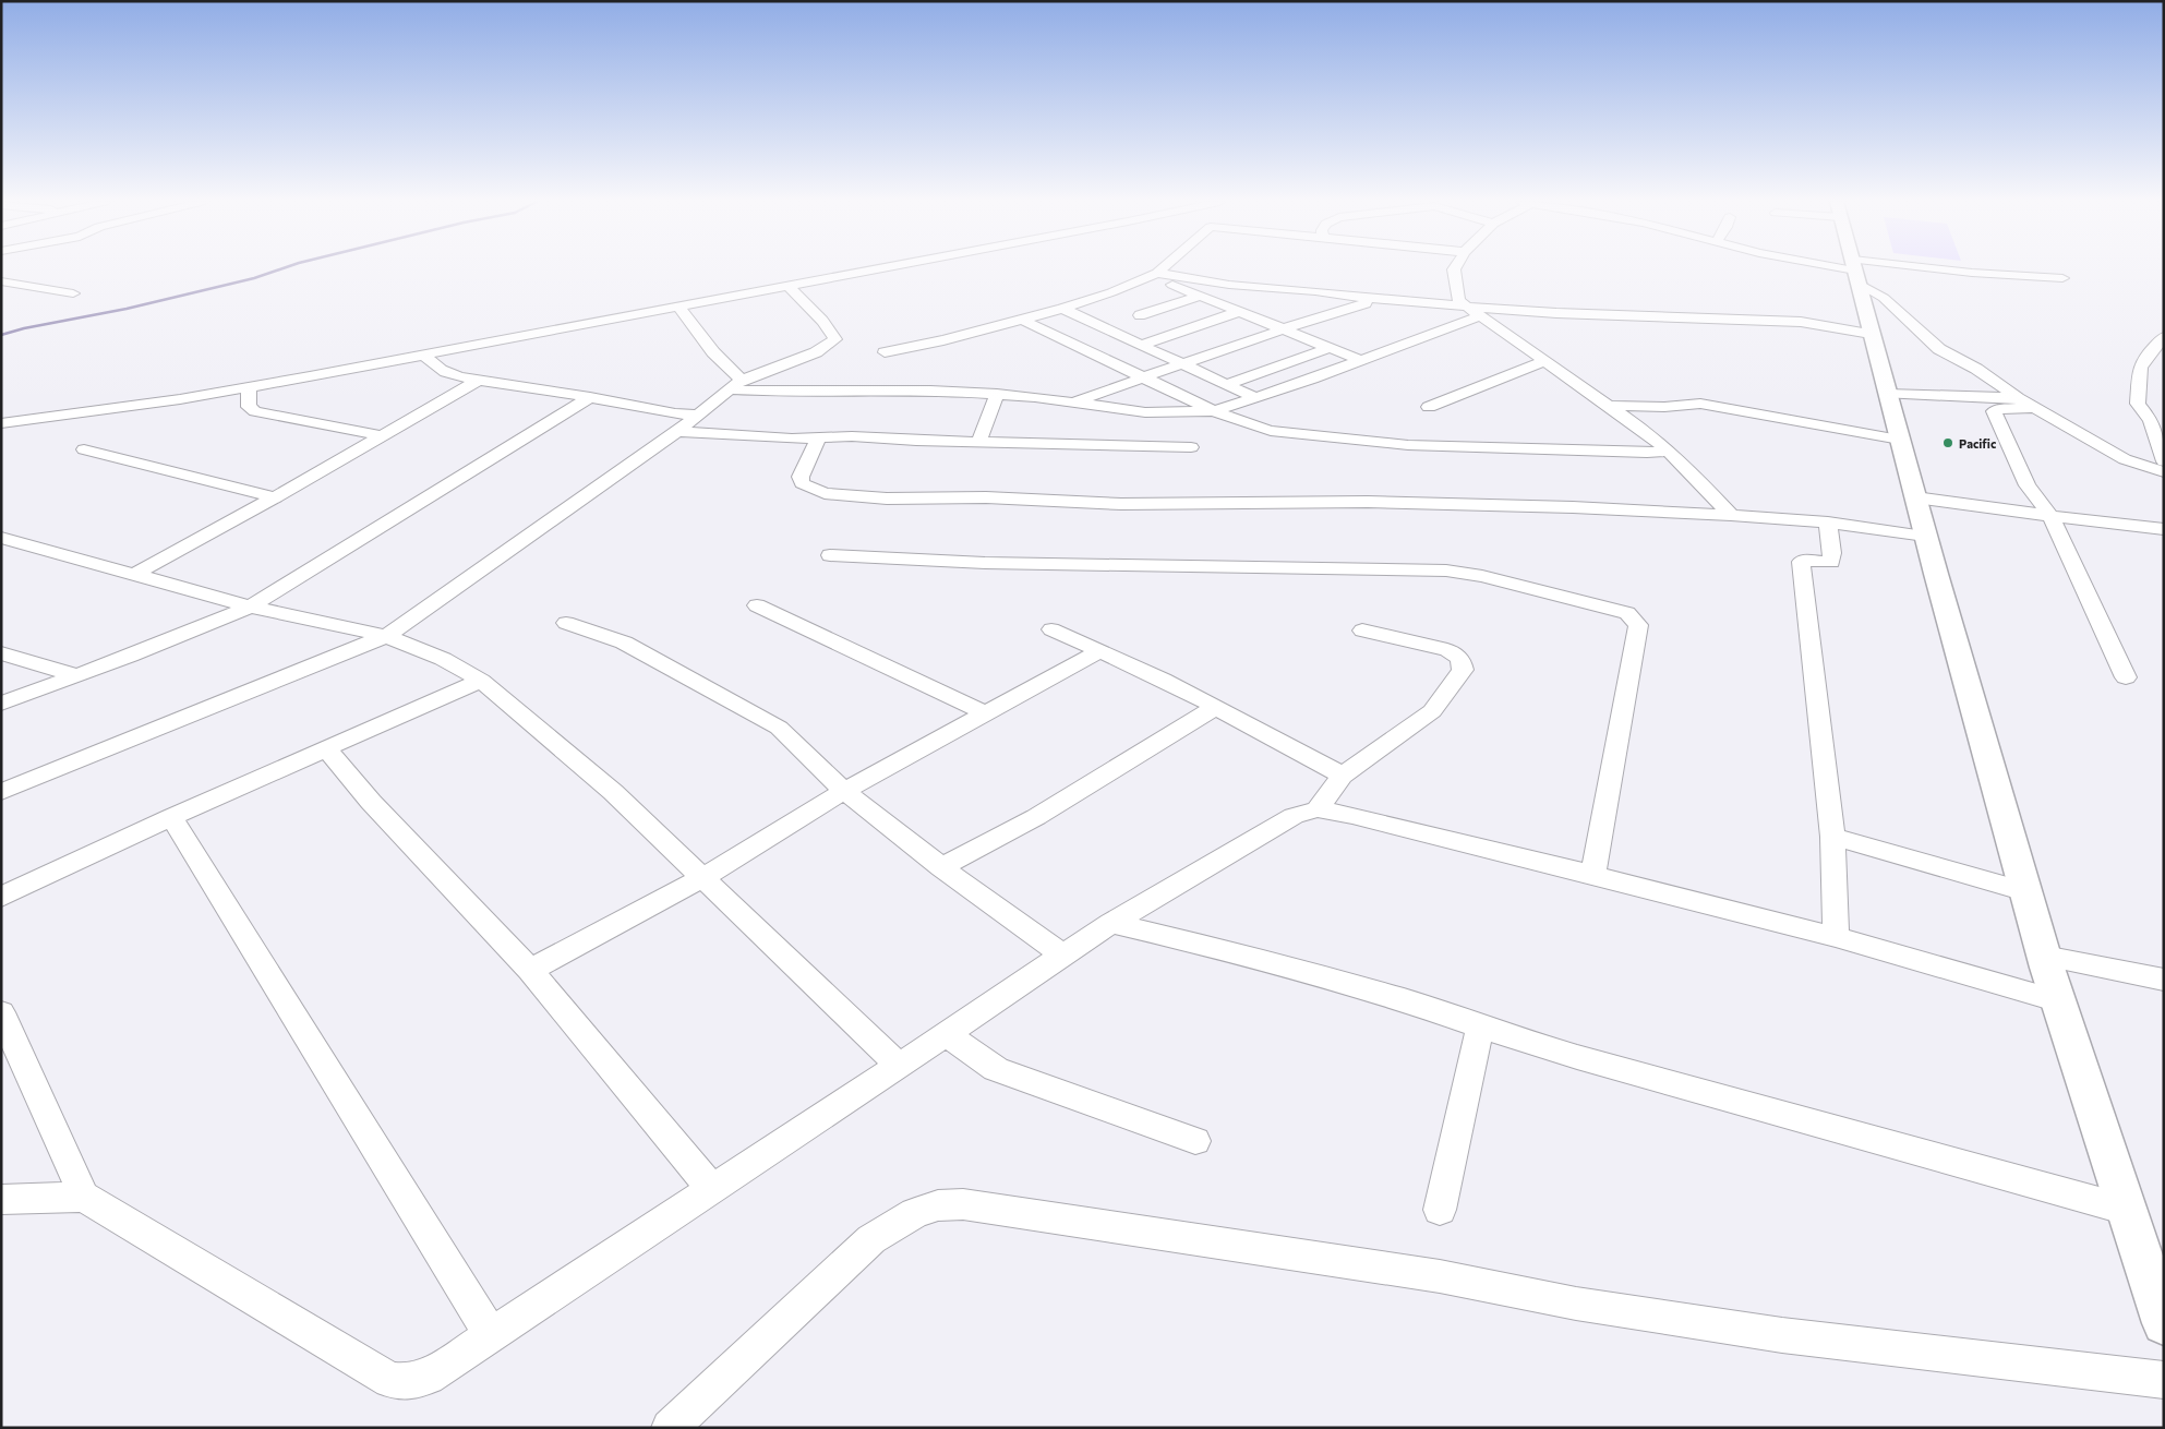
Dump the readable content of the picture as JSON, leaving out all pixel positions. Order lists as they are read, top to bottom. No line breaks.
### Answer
{"places":["Pacific"]}
